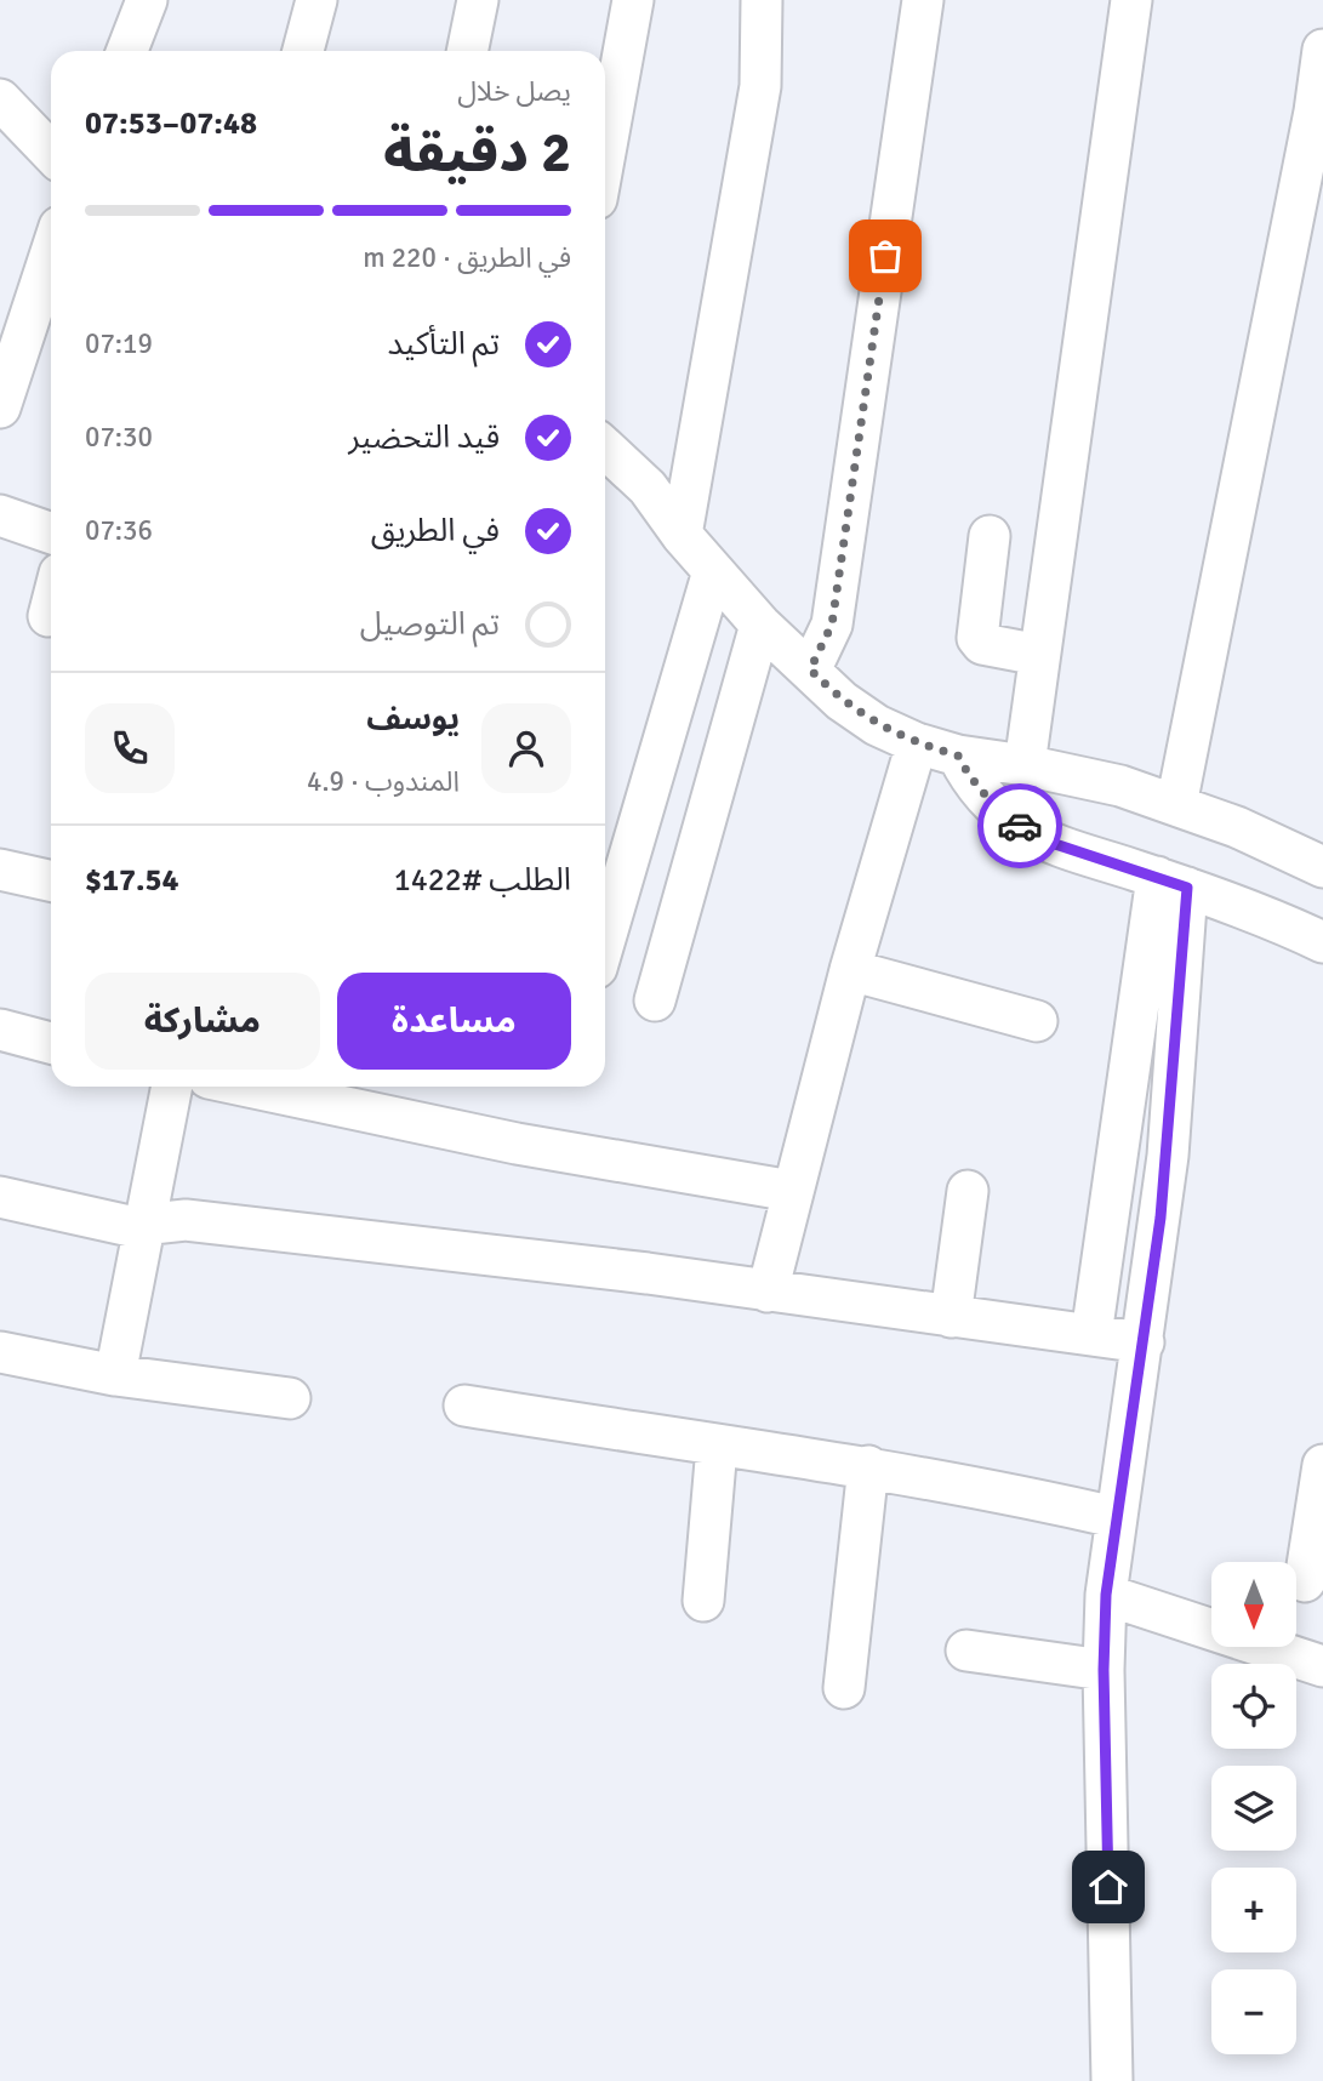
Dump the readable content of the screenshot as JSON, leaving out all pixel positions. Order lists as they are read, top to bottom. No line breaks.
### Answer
{"north":"bottom","page":{"heading":["2 دقيقة","يصل خلال","07:48–07:53"],"panel":["يوسف","المندوب · 4.9","الطلب #1422","$17.54"],"bar":"في الطريق · 220 m","list":[["تم التأكيد","07:19"],["قيد التحضير","07:30"],["في الطريق","07:36"],"تم التوصيل"],"buttons":["مساعدة","مشاركة"],"map_buttons":["+","−"]}}
